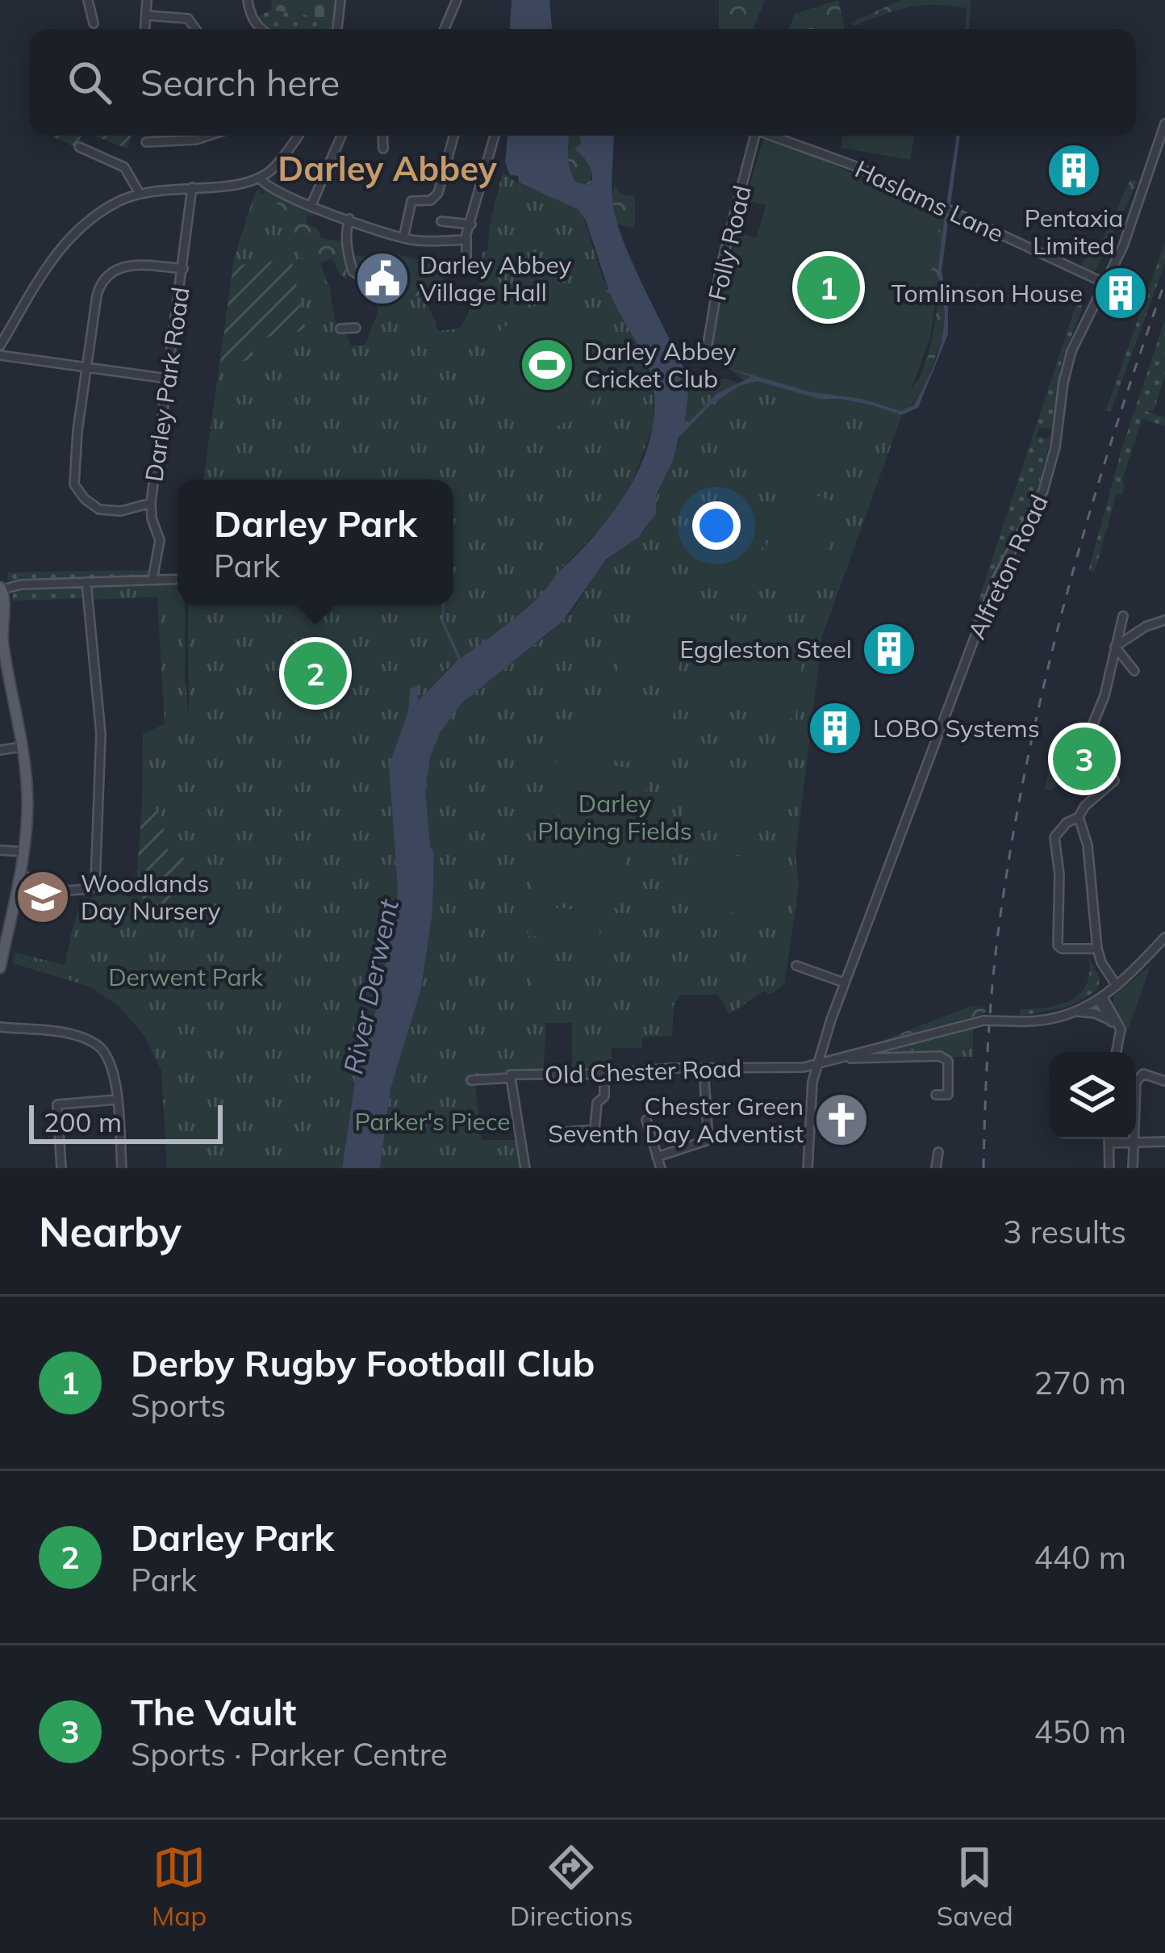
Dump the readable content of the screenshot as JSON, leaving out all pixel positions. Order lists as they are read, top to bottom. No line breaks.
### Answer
{"streets":{"street":["Haslams Lane","Folly Road","Darley Park Road","Alfreton Road","Old Chester Road"]},"crossings":[["Haslams Lane","Alfreton Road"],["Alfreton Road","Old Chester Road"]],"districts":["Darley Abbey"],"water":["River Derwent"],"parks":["Darley Playing Fields","Derwent Park","Parker's Piece"],"places":{"building":["Pentaxia Limited","Tomlinson House","Eggleston Steel","LOBO Systems"],"public building":["Darley Abbey Village Hall"],"sports":["Darley Abbey Cricket Club"],"school or university":["Woodlands Day Nursery"],"church":["Chester Green Seventh Day Adventist"]},"scale_bar":"200 m","page":{"search":"Search here","pins":["1","2","3"],"popup":["Darley Park","Park"],"scale":"200 m","heading":["Nearby","3 results"],"list":[{"mark":"1","name":"Derby Rugby Football Club","note":"Sports","value":"270 m"},{"mark":"2","name":"Darley Park","note":"Park","value":"440 m"},{"mark":"3","name":"The Vault","note":"Sports · Parker Centre","value":"450 m"}],"nav":["Map","Directions","Saved"]}}
